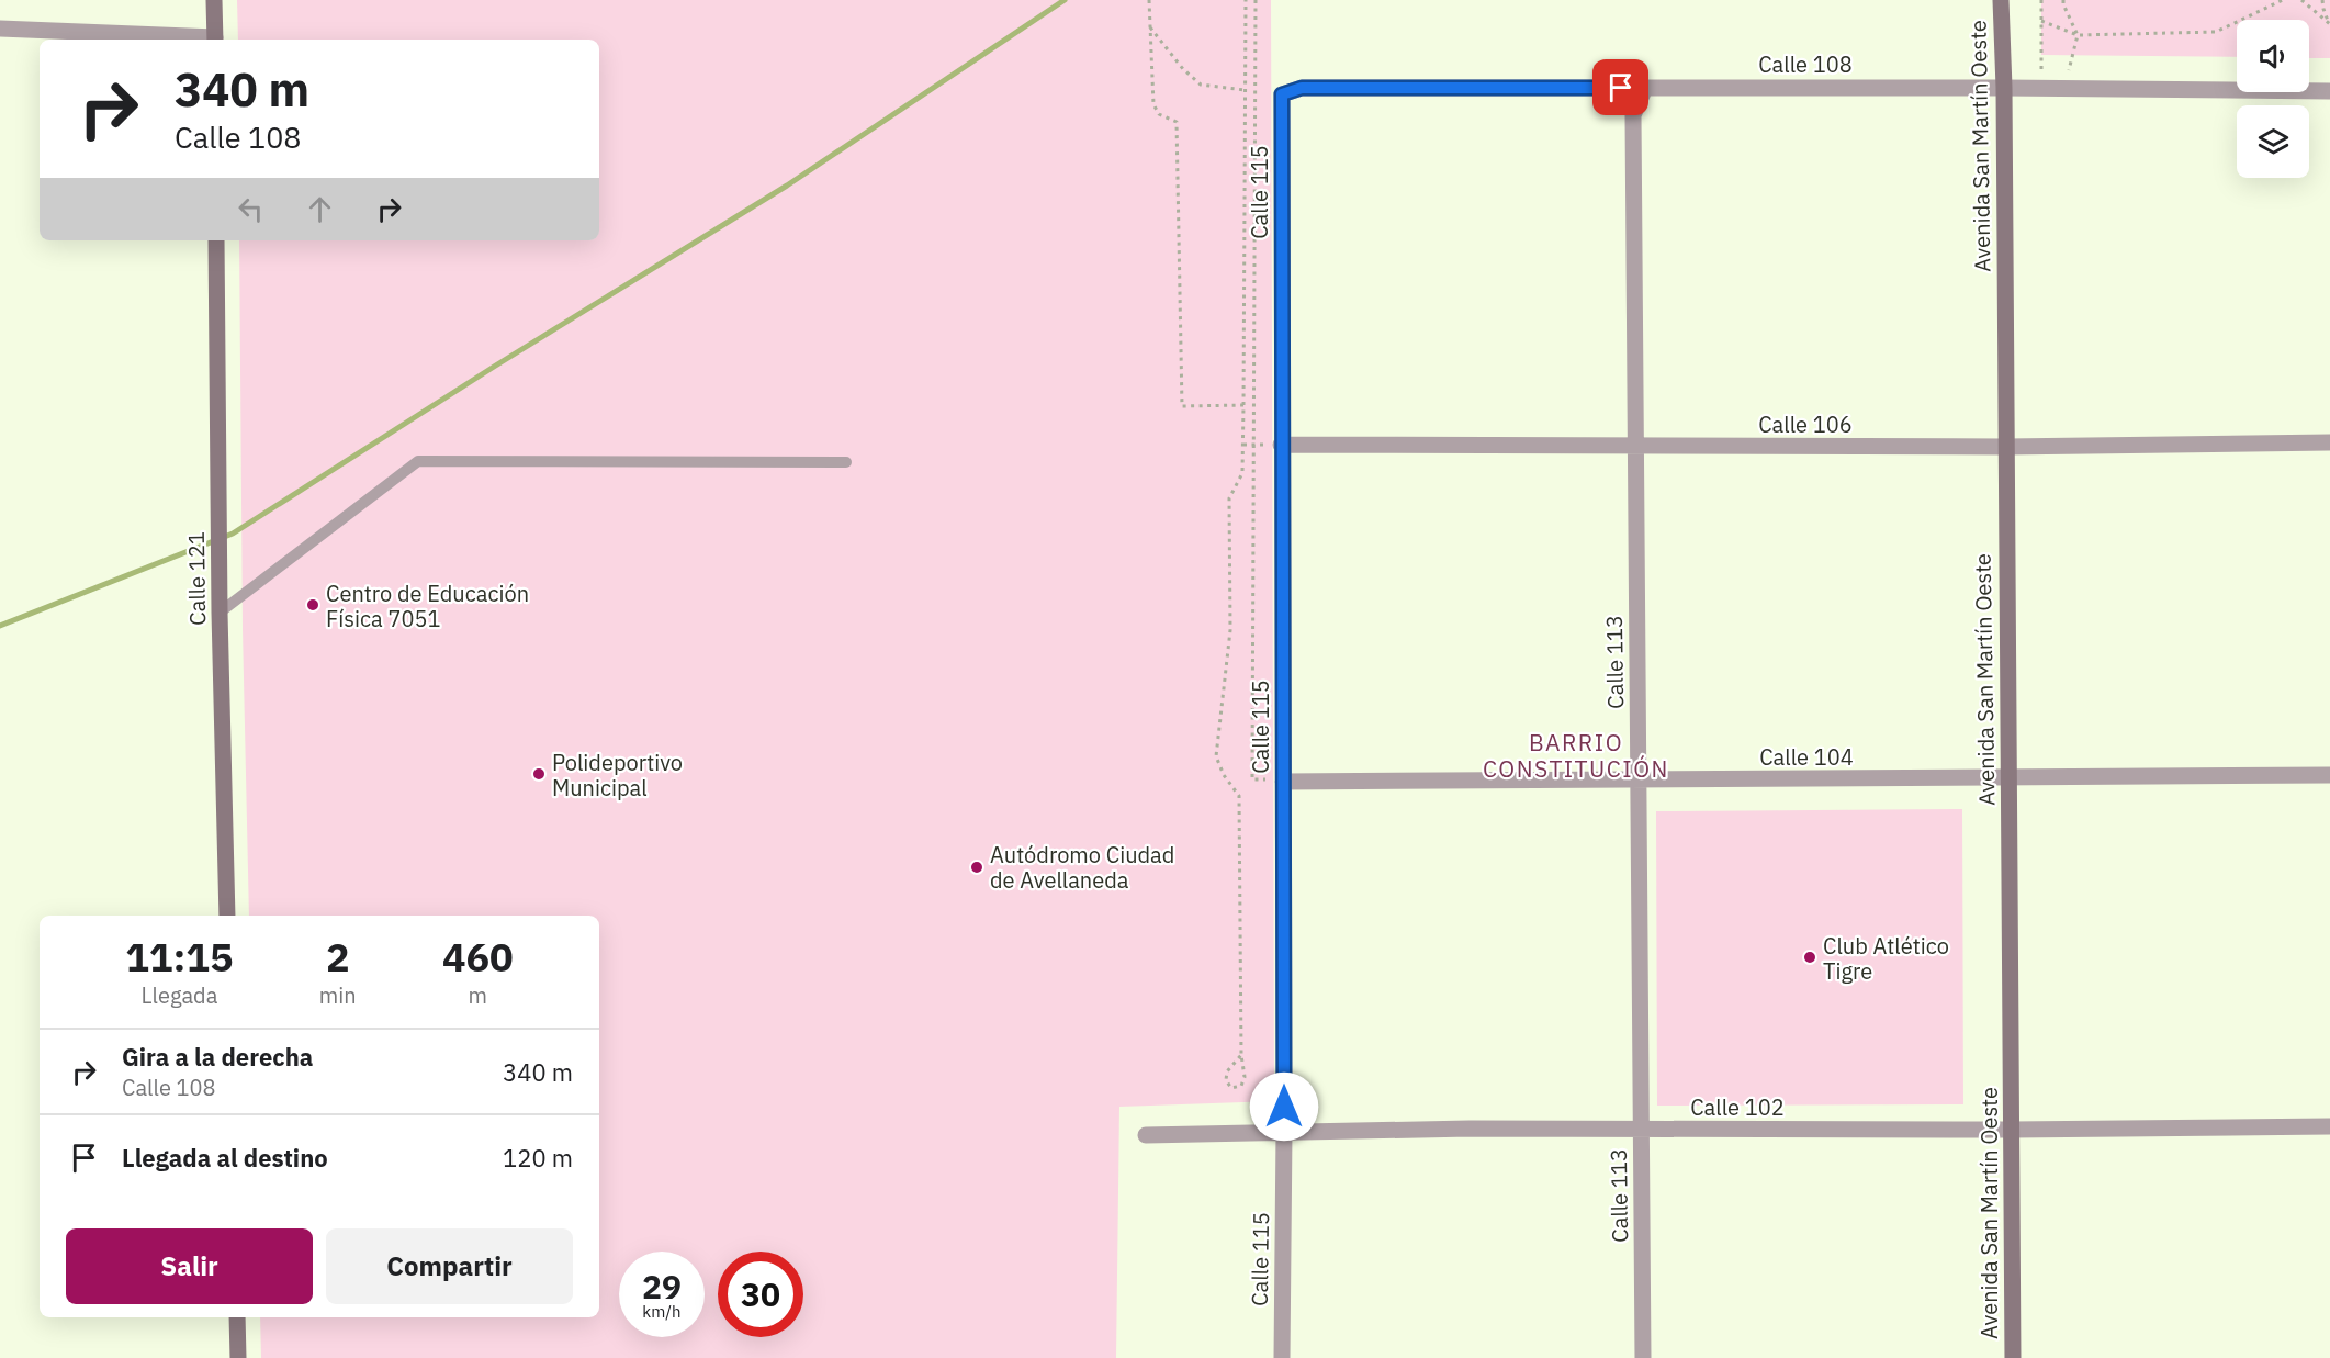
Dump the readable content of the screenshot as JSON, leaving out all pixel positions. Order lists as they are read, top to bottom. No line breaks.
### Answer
{"streets":{"street":["Calle 108","Avenida San Martín Oeste","Calle 115","Calle 106","Calle 121","Calle 113","Calle 104","Calle 102"]},"crossings":[["Calle 108","Avenida San Martín Oeste"],["Calle 108","Calle 115"],["Calle 108","Calle 113"],["Avenida San Martín Oeste","Calle 106"],["Avenida San Martín Oeste","Calle 104"],["Avenida San Martín Oeste","Calle 102"],["Calle 115","Calle 106"],["Calle 115","Calle 104"],["Calle 115","Calle 102"],["Calle 106","Calle 113"],["Calle 113","Calle 104"],["Calle 113","Calle 102"]],"districts":["BARRIO CONSTITUCIÓN"],"places":["Centro de Educación Física 7051","Polideportivo Municipal","Autódromo Ciudad de Avellaneda","Club Atlético Tigre"],"page":{"turn":["340 m","Calle 108"],"eta":["11:15","Llegada","2","min","460","m"],"list":[{"name":"Gira a la derecha","note":"Calle 108","value":"340 m"},{"name":"Llegada al destino","value":"120 m"}],"buttons":["Salir","Compartir"],"speed":"29 km/h","limit":"30"}}
